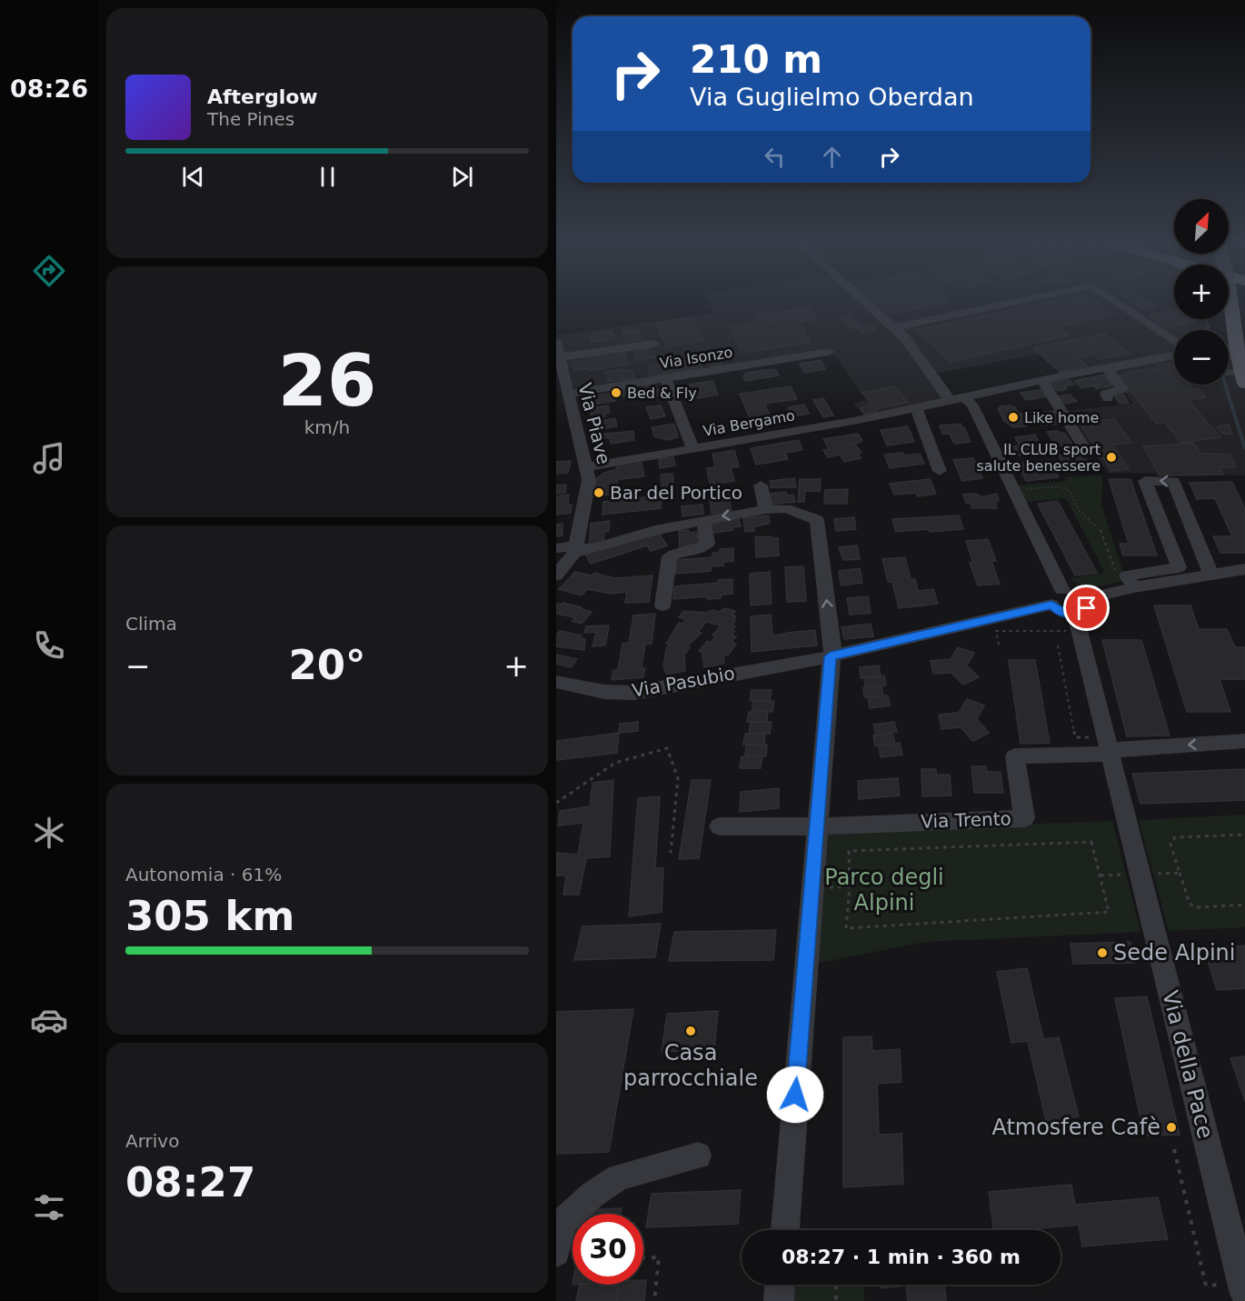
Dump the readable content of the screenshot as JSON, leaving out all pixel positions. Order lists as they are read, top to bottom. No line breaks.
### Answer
{"streets":{"street":["Via Isonzo","Via Bergamo","Via Piave","Via Pasubio","Via Trento","Via della Pace"]},"crossings":[["Via Isonzo","Via Piave"],["Via Bergamo","Via Piave"],["Via Trento","Via della Pace"]],"parks":["Parco degli Alpini"],"places":["Bed & Fly","Like home","IL CLUB sport salute benessere","Bar del Portico","Sede Alpini","Casa parrocchiale","Atmosfere Cafè"],"north":"top right","page":{"tabs":"08:26","turn":["210 m","Via Guglielmo Oberdan"],"song":["Afterglow","The Pines"],"map_buttons":["+","−"],"tile":[["26","km/h"],"Clima",["Autonomia · 61%","305 km"],["Arrivo","08:27"]],"heat":["−","20°","+"],"limit":"30","trip":"08:27 · 1 min · 360 m"}}
